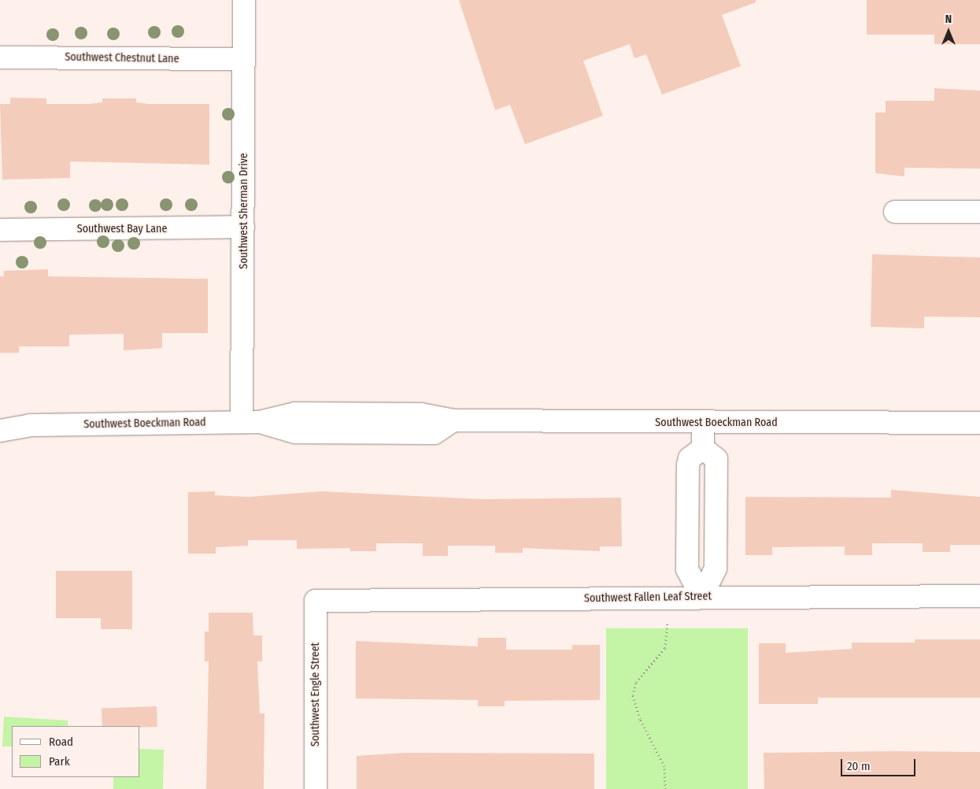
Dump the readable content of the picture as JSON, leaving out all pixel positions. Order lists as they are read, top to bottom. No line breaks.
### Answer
{"streets":{"street":["Southwest Chestnut Lane","Southwest Sherman Drive","Southwest Bay Lane","Southwest Boeckman Road","Southwest Fallen Leaf Street","Southwest Engle Street"]},"crossings":[["Southwest Chestnut Lane","Southwest Sherman Drive"],["Southwest Sherman Drive","Southwest Bay Lane"],["Southwest Sherman Drive","Southwest Boeckman Road"],["Southwest Fallen Leaf Street","Southwest Engle Street"]],"legend":["Road","Park"],"scale_bar":"20 m","north":"top"}
